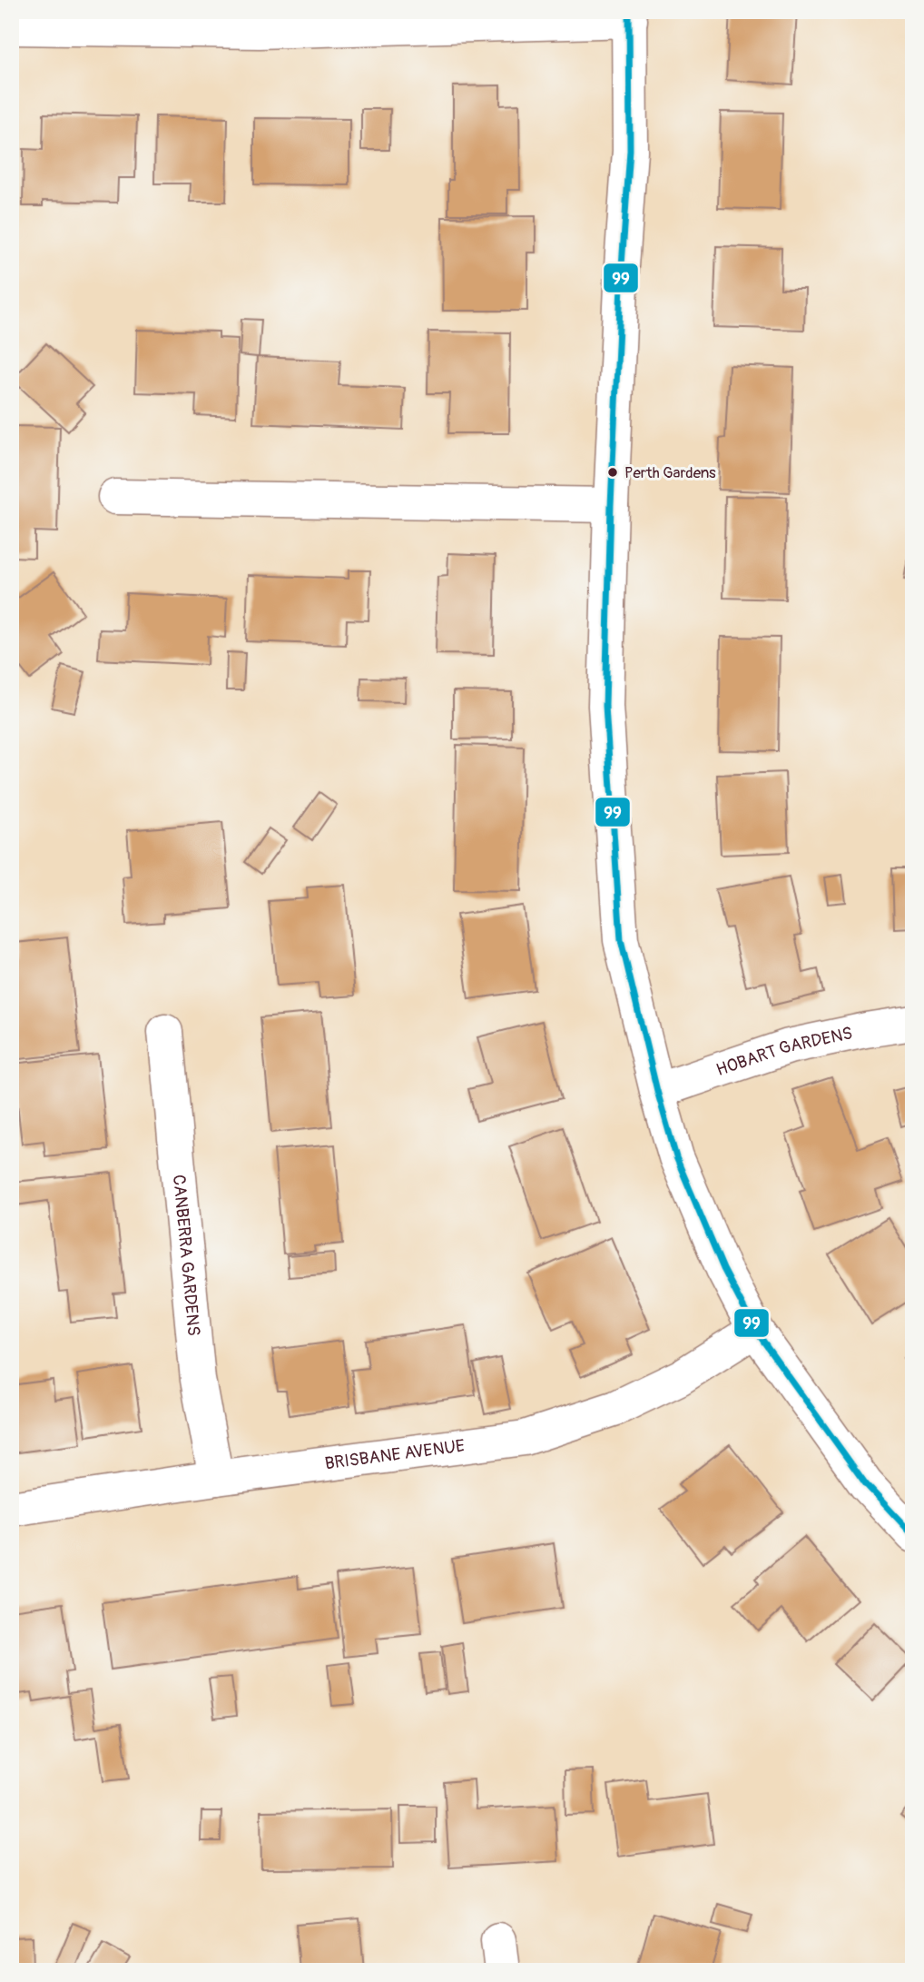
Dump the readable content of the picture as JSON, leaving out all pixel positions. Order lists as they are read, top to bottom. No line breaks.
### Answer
{"streets":{"street":["HOBART GARDENS","CANBERRA GARDENS","BRISBANE AVENUE"]},"crossings":[["CANBERRA GARDENS","BRISBANE AVENUE"]],"places":["Perth Gardens"],"lines":["transit line 99"]}
